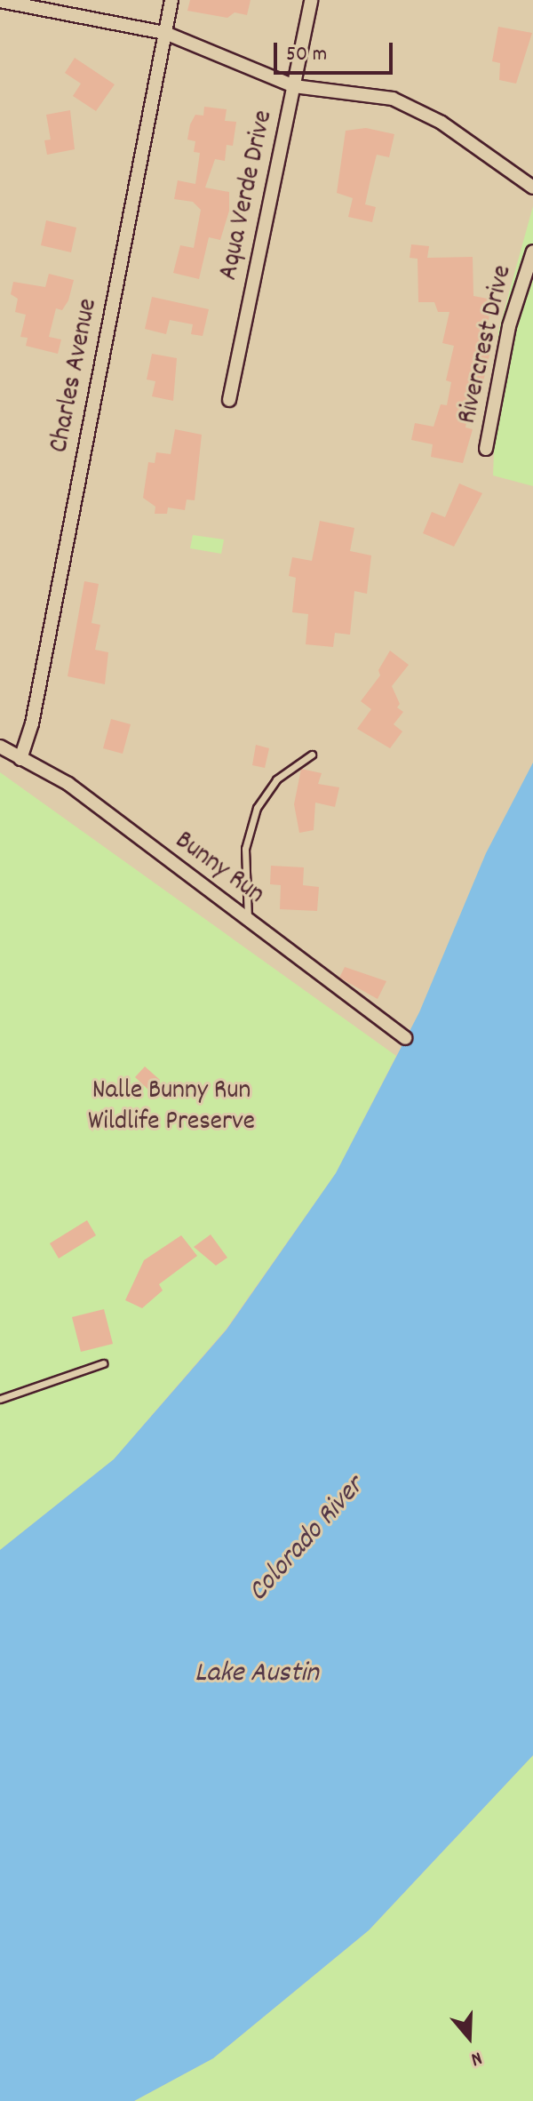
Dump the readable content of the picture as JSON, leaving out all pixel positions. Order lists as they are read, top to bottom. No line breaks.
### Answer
{"streets":{"street":["Aqua Verde Drive","Rivercrest Drive","Charles Avenue","Bunny Run"]},"crossings":[["Charles Avenue","Bunny Run"]],"water":["Colorado River","Lake Austin"],"parks":["Nalle Bunny Run Wildlife Preserve"],"scale_bar":"50 m","north":"bottom"}
